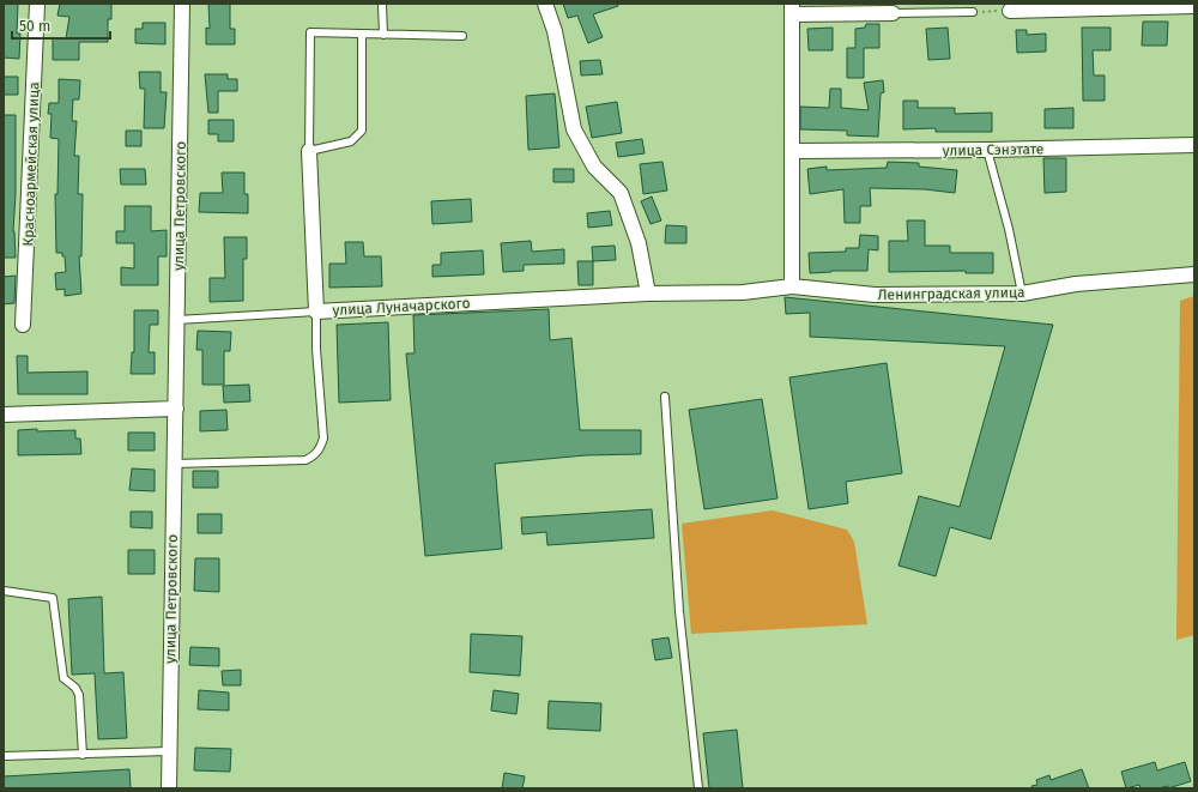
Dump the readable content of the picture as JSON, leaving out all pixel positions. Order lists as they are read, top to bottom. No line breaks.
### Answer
{"streets":{"street":["улица Сэнэтате","Красноармейская улица","улица Петровского","Ленинградская улица","улица Луначарского"]},"crossings":[["Ленинградская улица","улица Луначарского"]],"scale_bar":"50 m"}
